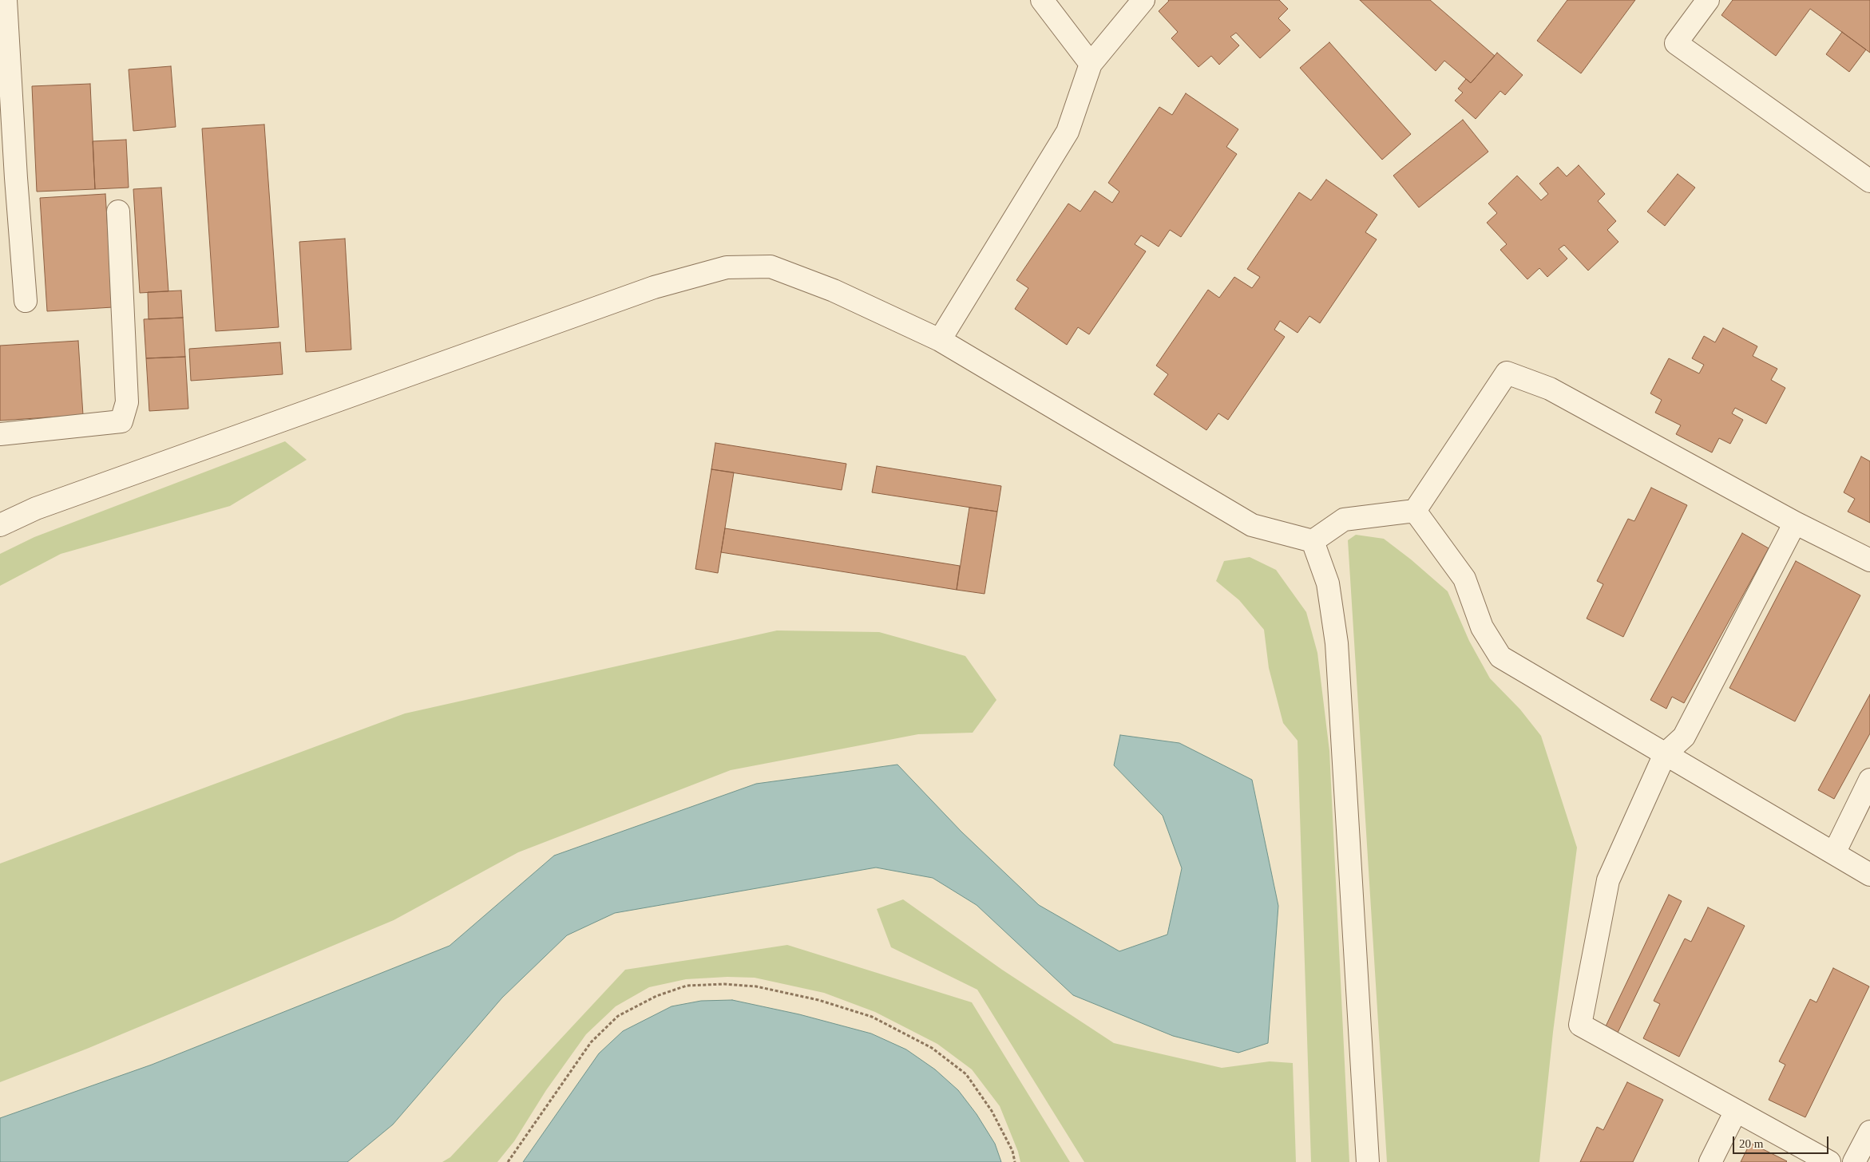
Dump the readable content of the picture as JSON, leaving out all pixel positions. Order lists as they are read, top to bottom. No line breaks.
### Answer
{"scale_bar":"20 m"}
